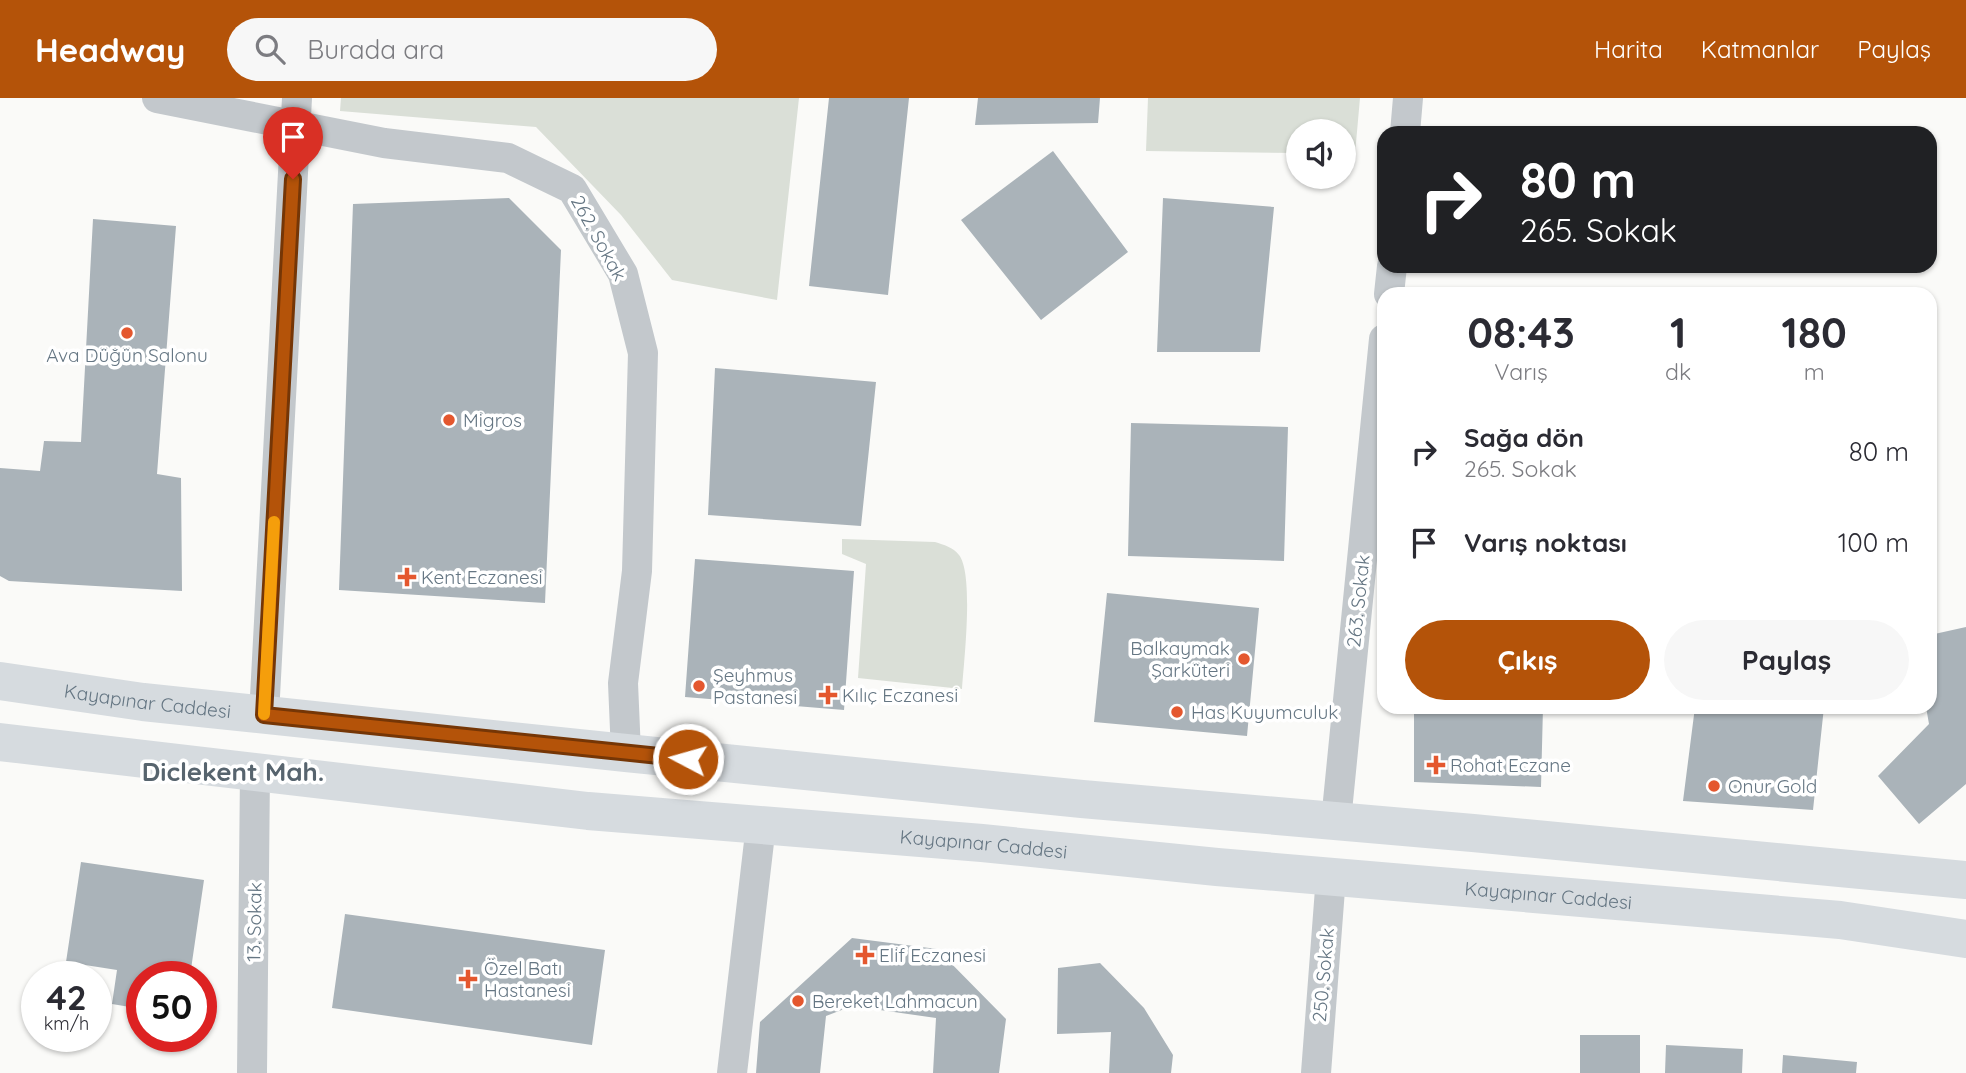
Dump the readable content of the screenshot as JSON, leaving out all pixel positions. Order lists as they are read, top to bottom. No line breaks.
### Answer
{"streets":{"main road":["Kayapınar Caddesi"],"street":["262. Sokak","263. Sokak","13. Sokak","250. Sokak"]},"crossings":[["262. Sokak","Kayapınar Caddesi"],["263. Sokak","Kayapınar Caddesi"],["Kayapınar Caddesi","13. Sokak"],["Kayapınar Caddesi","250. Sokak"]],"districts":["Diclekent Mah."],"places":{"other":["Ava Düğün Salonu","Migros","Balkaymak Şarküteri","Şeyhmus Pastanesi","Has Kuyumculuk","Onur Gold","Bereket Lahmacun"],"health":["Kent Eczanesi","Kılıç Eczanesi","Rohat Eczane","Elif Eczanesi","Özel Batı Hastanesi"]},"page":{"header":"Headway","search":"Burada ara","nav":["Harita","Katmanlar","Paylaş"],"turn":["80 m","265. Sokak"],"eta":["08:43","Varış","1","dk","180","m"],"list":[{"name":"Sağa dön","note":"265. Sokak","value":"80 m"},{"name":"Varış noktası","value":"100 m"}],"buttons":["Çıkış","Paylaş"],"speed":"42 km/h","limit":"50"}}
